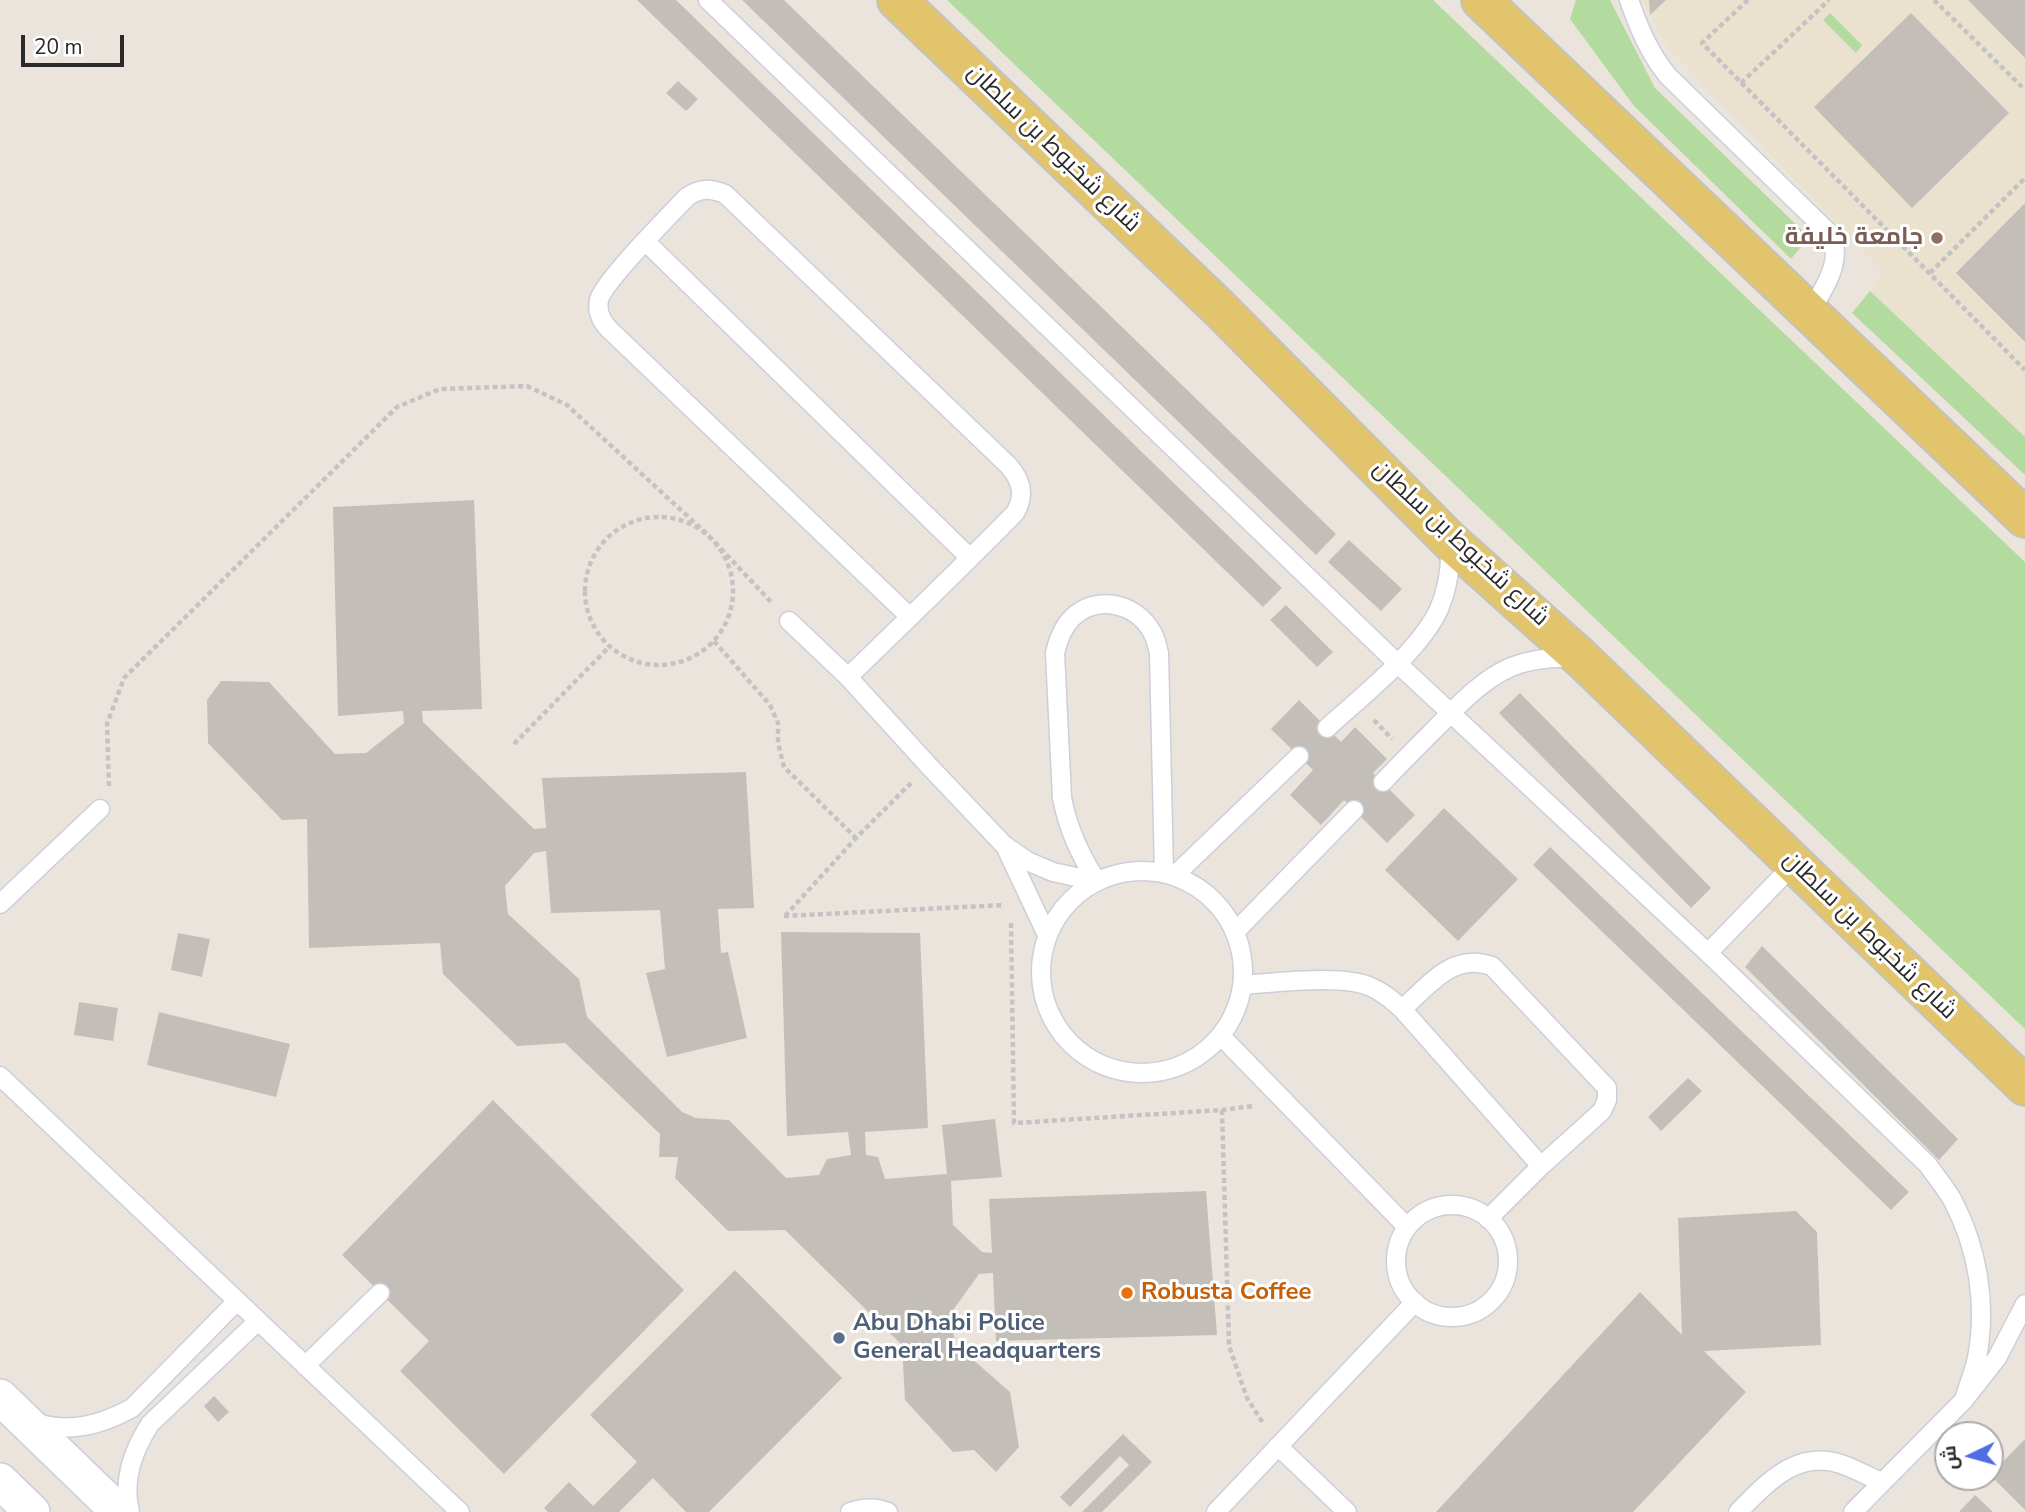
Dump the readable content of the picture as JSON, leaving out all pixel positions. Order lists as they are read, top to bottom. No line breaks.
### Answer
{"streets":{"main road":["شارع شخبوط بن سلطان"]},"places":["جامعة خليفة","Robusta Coffee","Abu Dhabi Police General Headquarters"],"scale_bar":"20 m","north":"left"}
